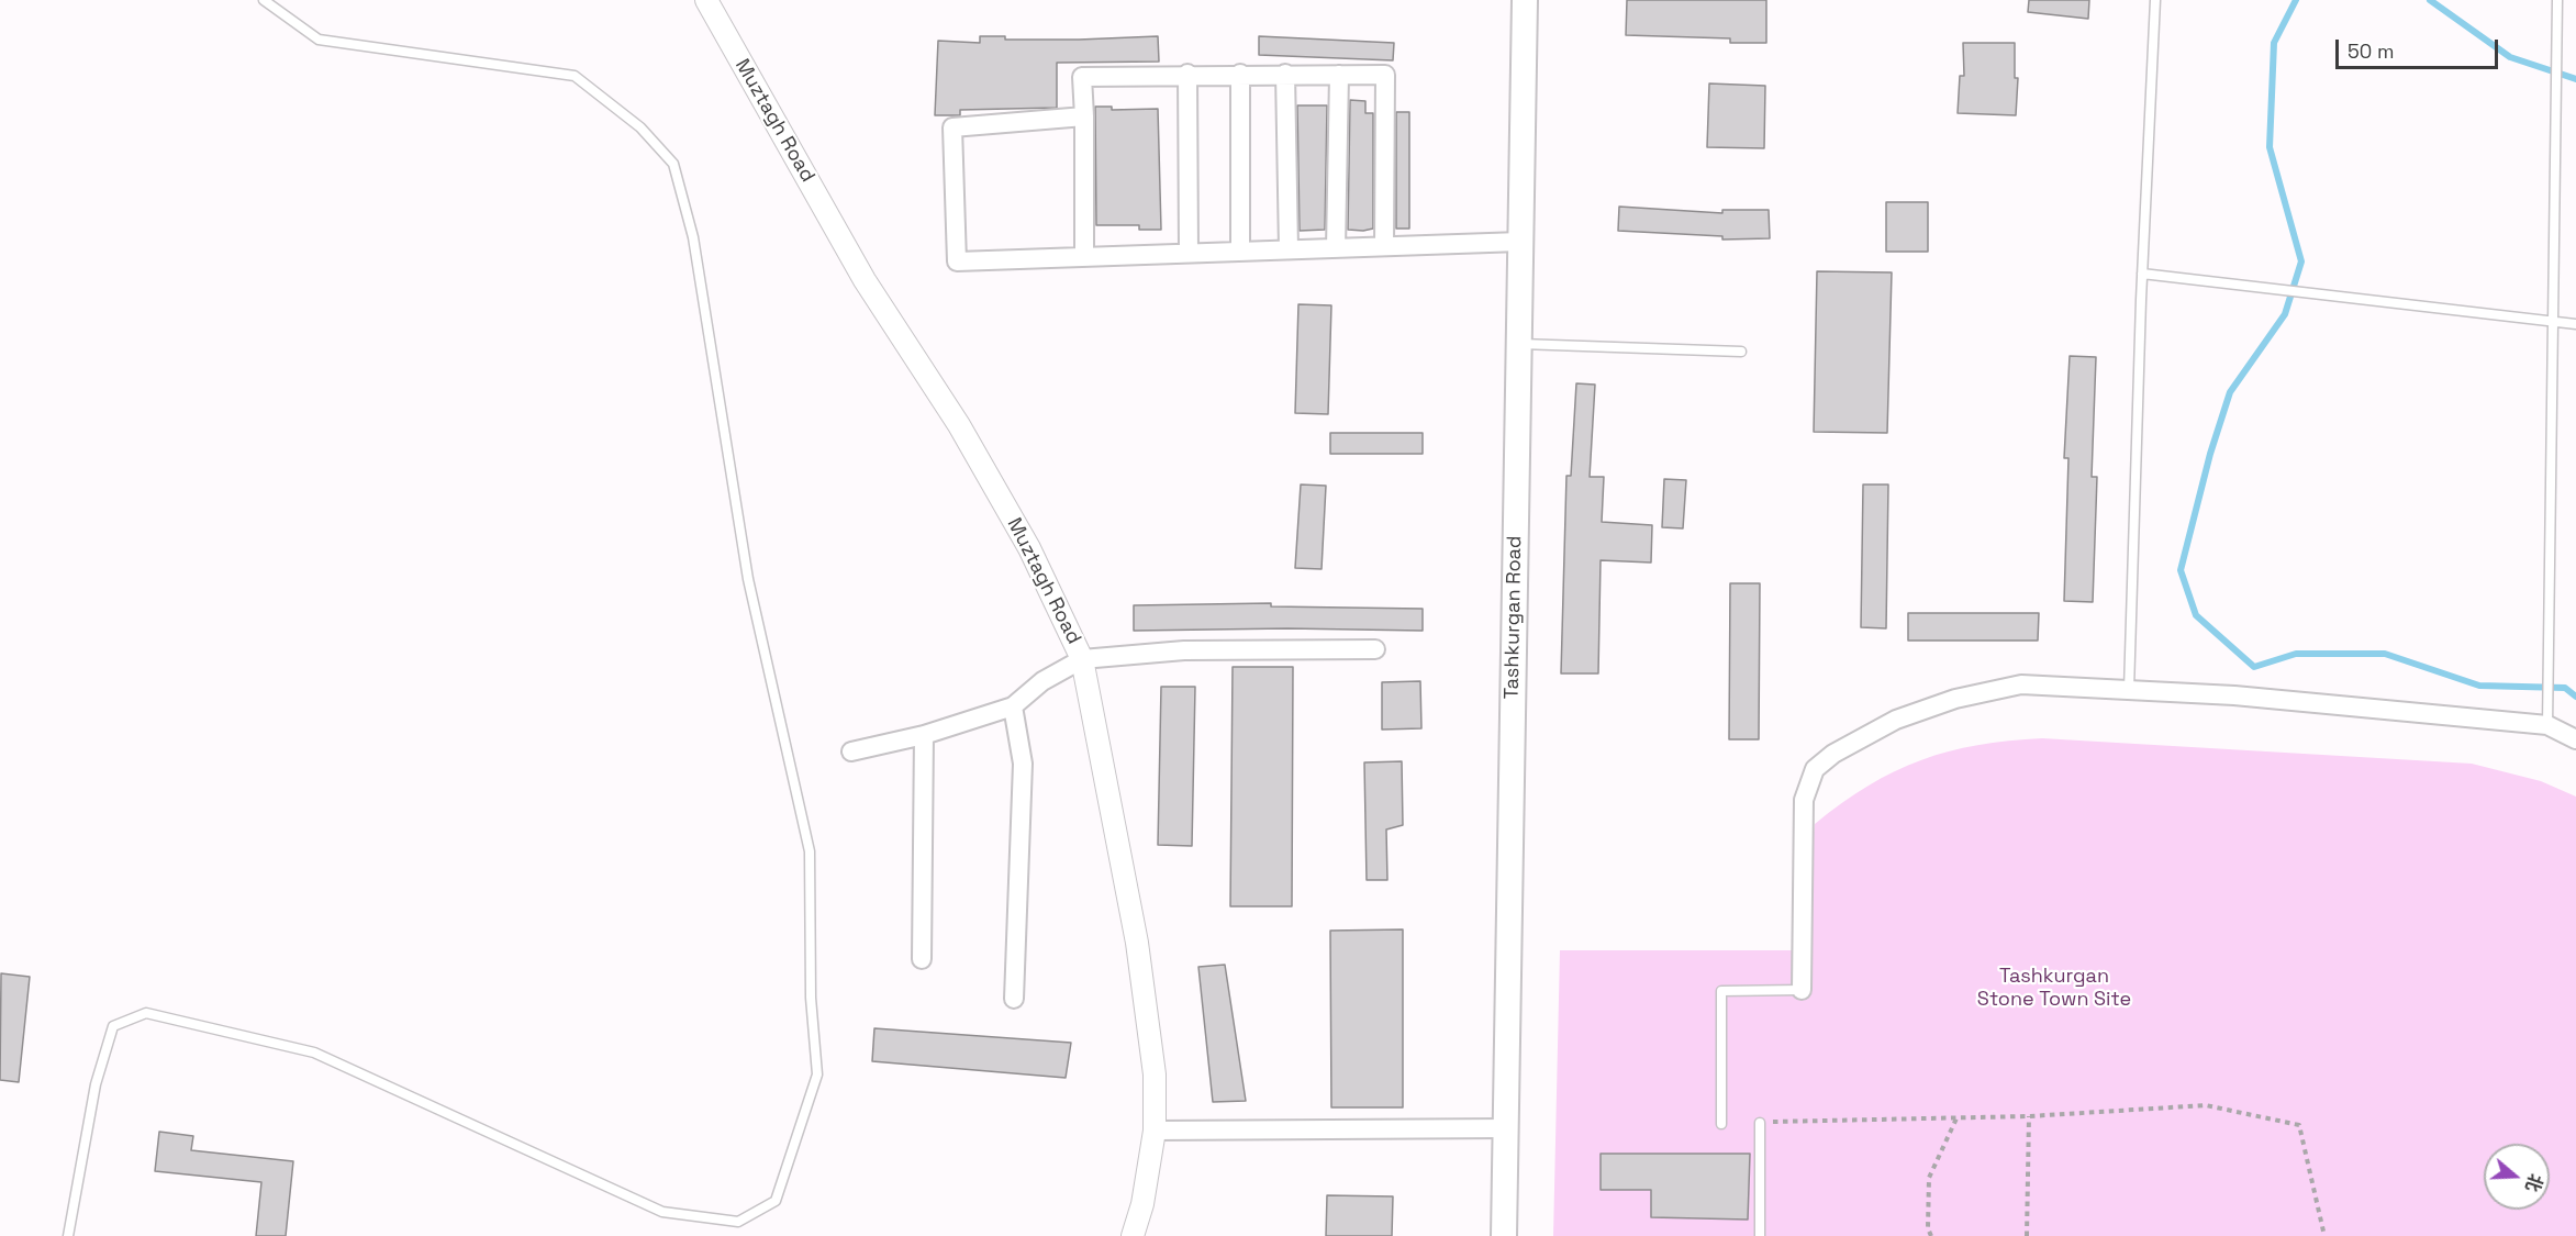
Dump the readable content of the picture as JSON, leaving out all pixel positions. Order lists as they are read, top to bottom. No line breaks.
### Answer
{"streets":{"main road":["Tashkurgan Road"],"street":["Muztagh Road"]},"parks":["Tashkurgan Stone Town Site"],"scale_bar":"50 m","north":"right"}
